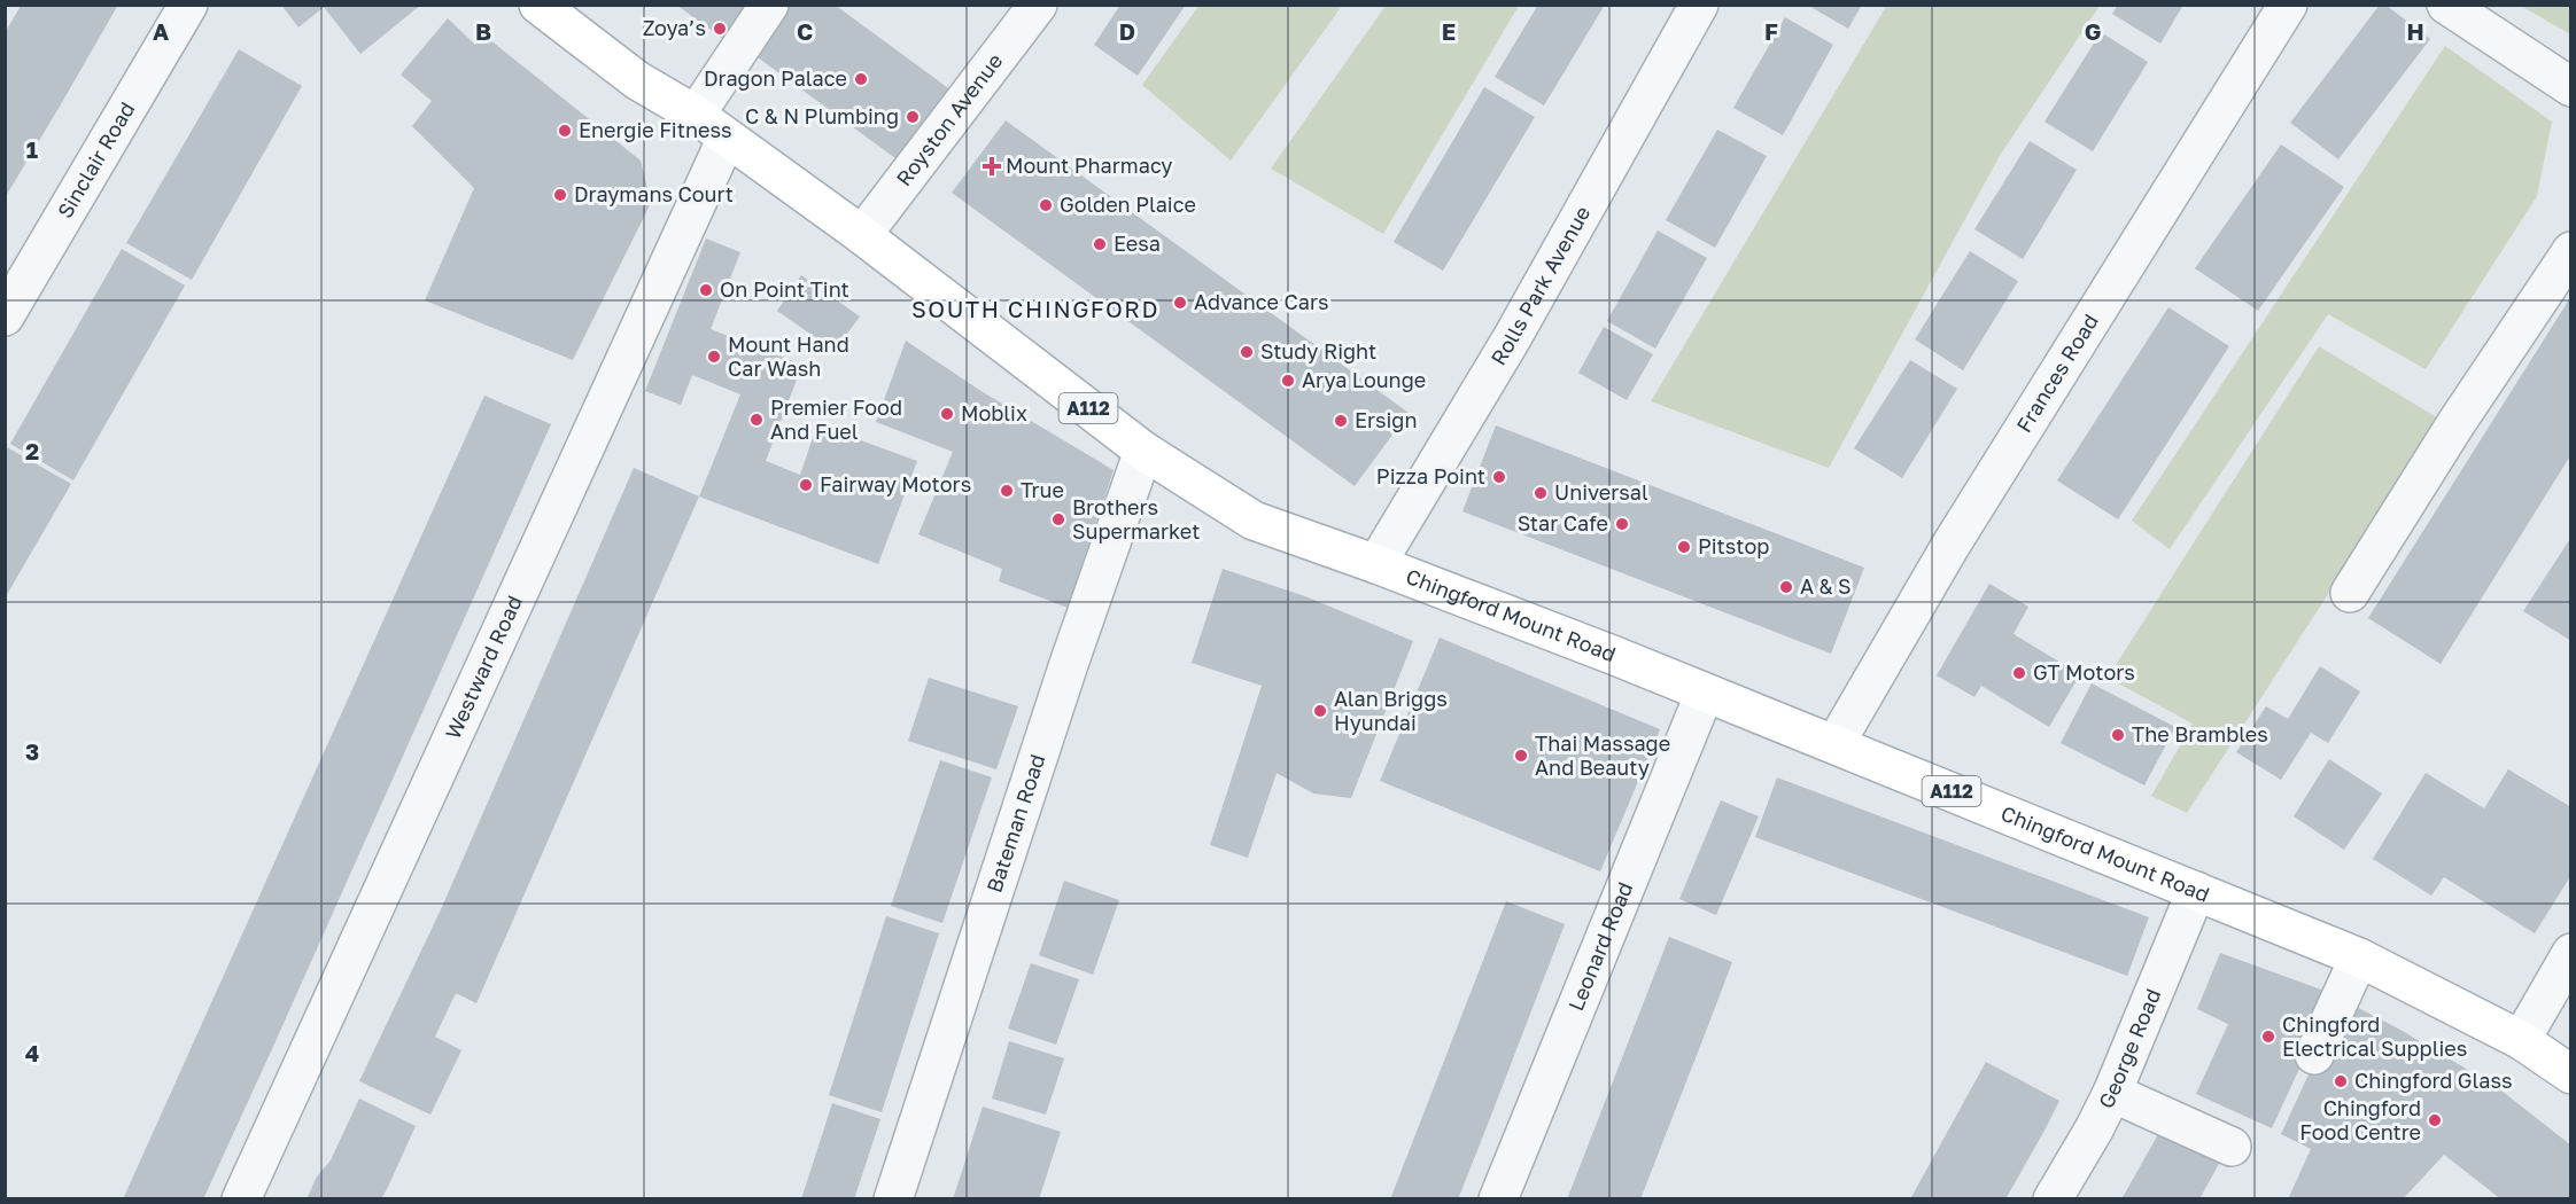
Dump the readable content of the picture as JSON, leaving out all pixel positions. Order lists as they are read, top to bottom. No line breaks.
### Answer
{"streets":{"main road":["A112","Chingford Mount Road"],"street":["Royston Avenue","Sinclair Road","Rolls Park Avenue","Frances Road","Westward Road","Bateman Road","Leonard Road","George Road"]},"crossings":[["Royston Avenue","Chingford Mount Road"],["Rolls Park Avenue","Chingford Mount Road"],["Frances Road","Chingford Mount Road"],["Chingford Mount Road","Westward Road"],["Chingford Mount Road","Bateman Road"],["Chingford Mount Road","Leonard Road"],["Chingford Mount Road","George Road"]],"districts":["SOUTH CHINGFORD"],"places":{"other":["Zoya’s","Dragon Palace","C & N Plumbing","Energie Fitness","Draymans Court","Golden Plaice","Eesa","On Point Tint","Advance Cars","Study Right","Mount Hand Car Wash","Arya Lounge","Moblix","Premier Food And Fuel","Ersign","Pizza Point","Fairway Motors","True","Universal","Brothers Supermarket","Star Cafe","Pitstop","A & S","GT Motors","Alan Briggs Hyundai","The Brambles","Thai Massage And Beauty","Chingford Electrical Supplies","Chingford Glass","Chingford Food Centre"],"health":["Mount Pharmacy"]},"grid":{"columns":["A","B","C","D","E","F","G","H"],"rows":["1","2","3","4"]}}
